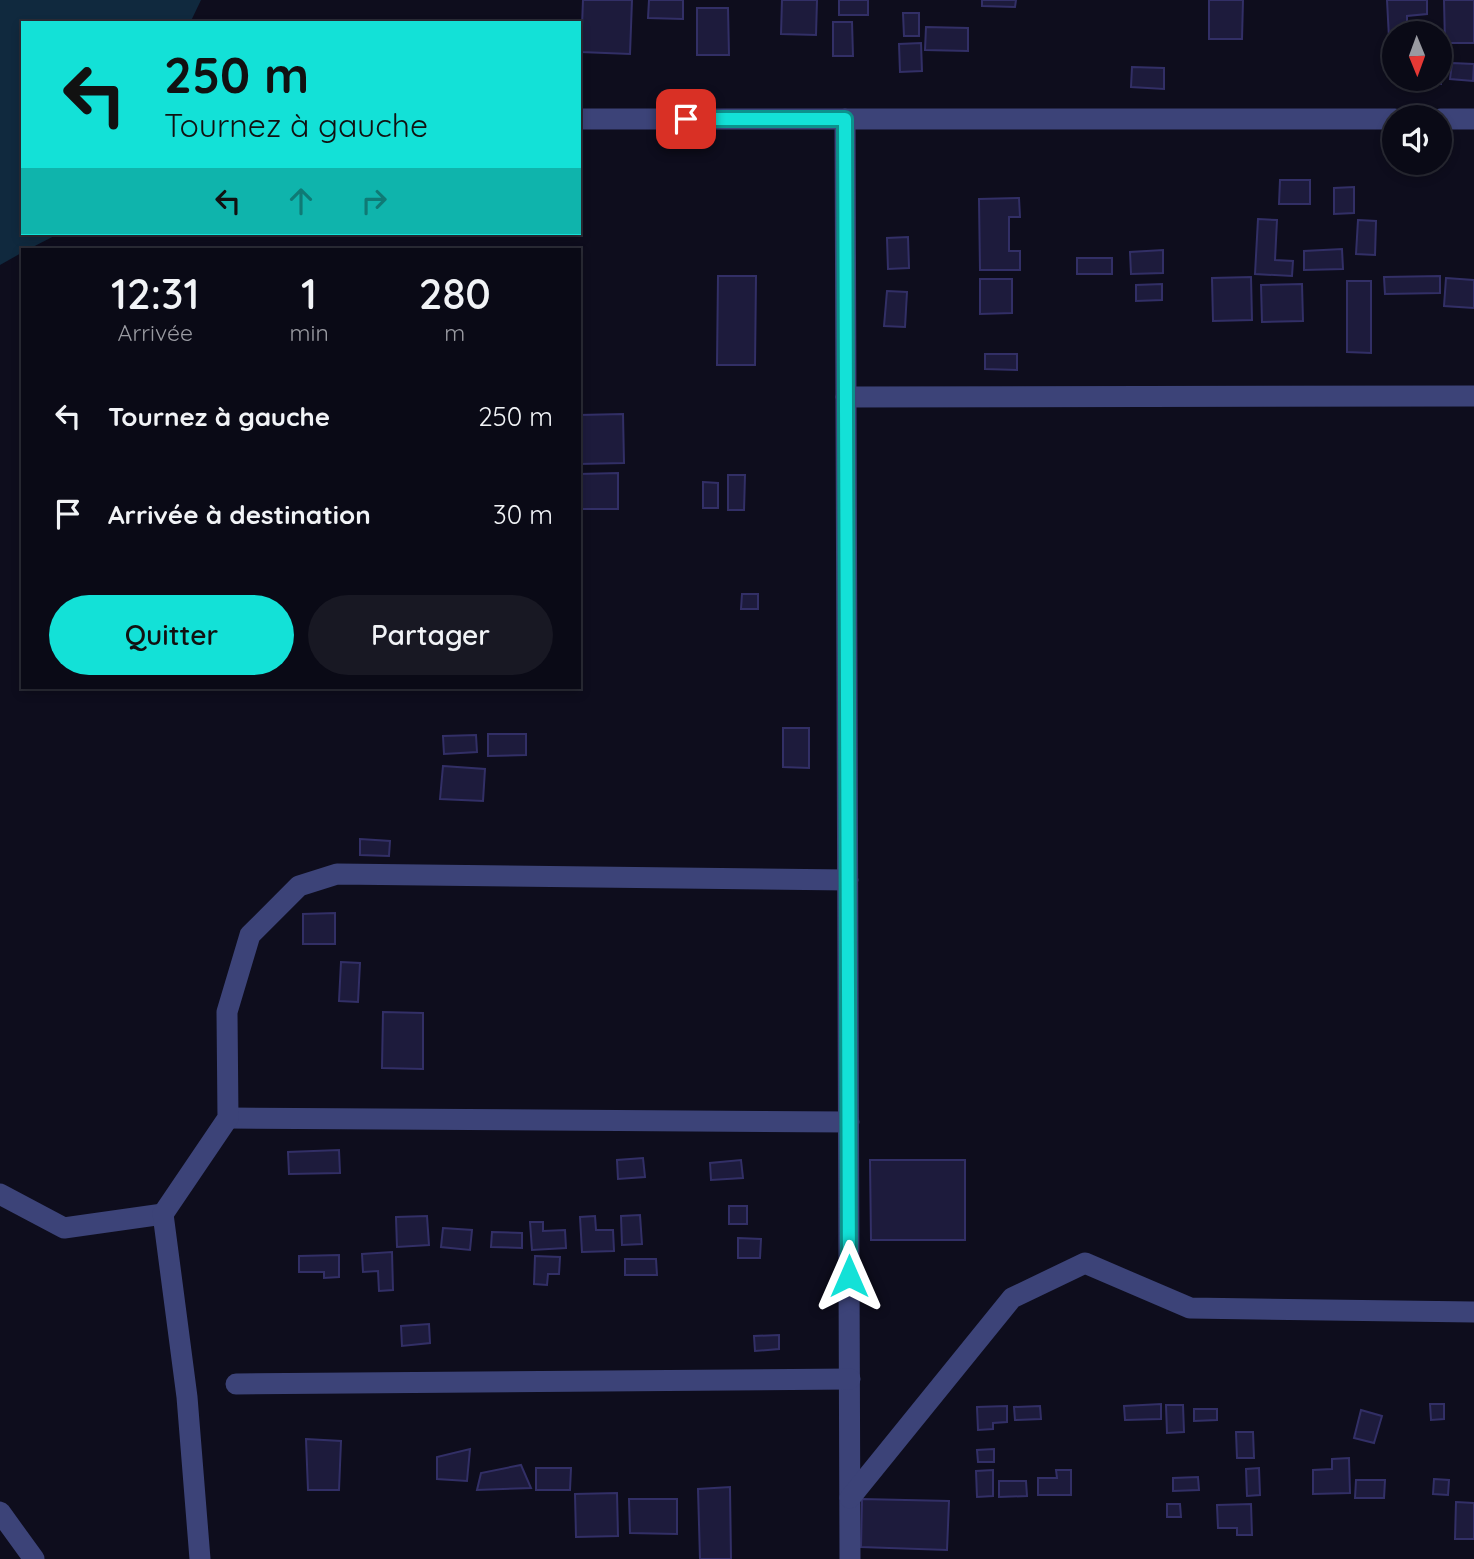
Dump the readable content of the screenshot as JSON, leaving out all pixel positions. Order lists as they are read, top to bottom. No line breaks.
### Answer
{"north":"bottom","page":{"turn":["250 m","Tournez à gauche"],"eta":["12:31","Arrivée","1","min","280","m"],"list":[{"name":"Tournez à gauche","value":"250 m"},{"name":"Arrivée à destination","value":"30 m"}],"buttons":["Quitter","Partager"]}}
